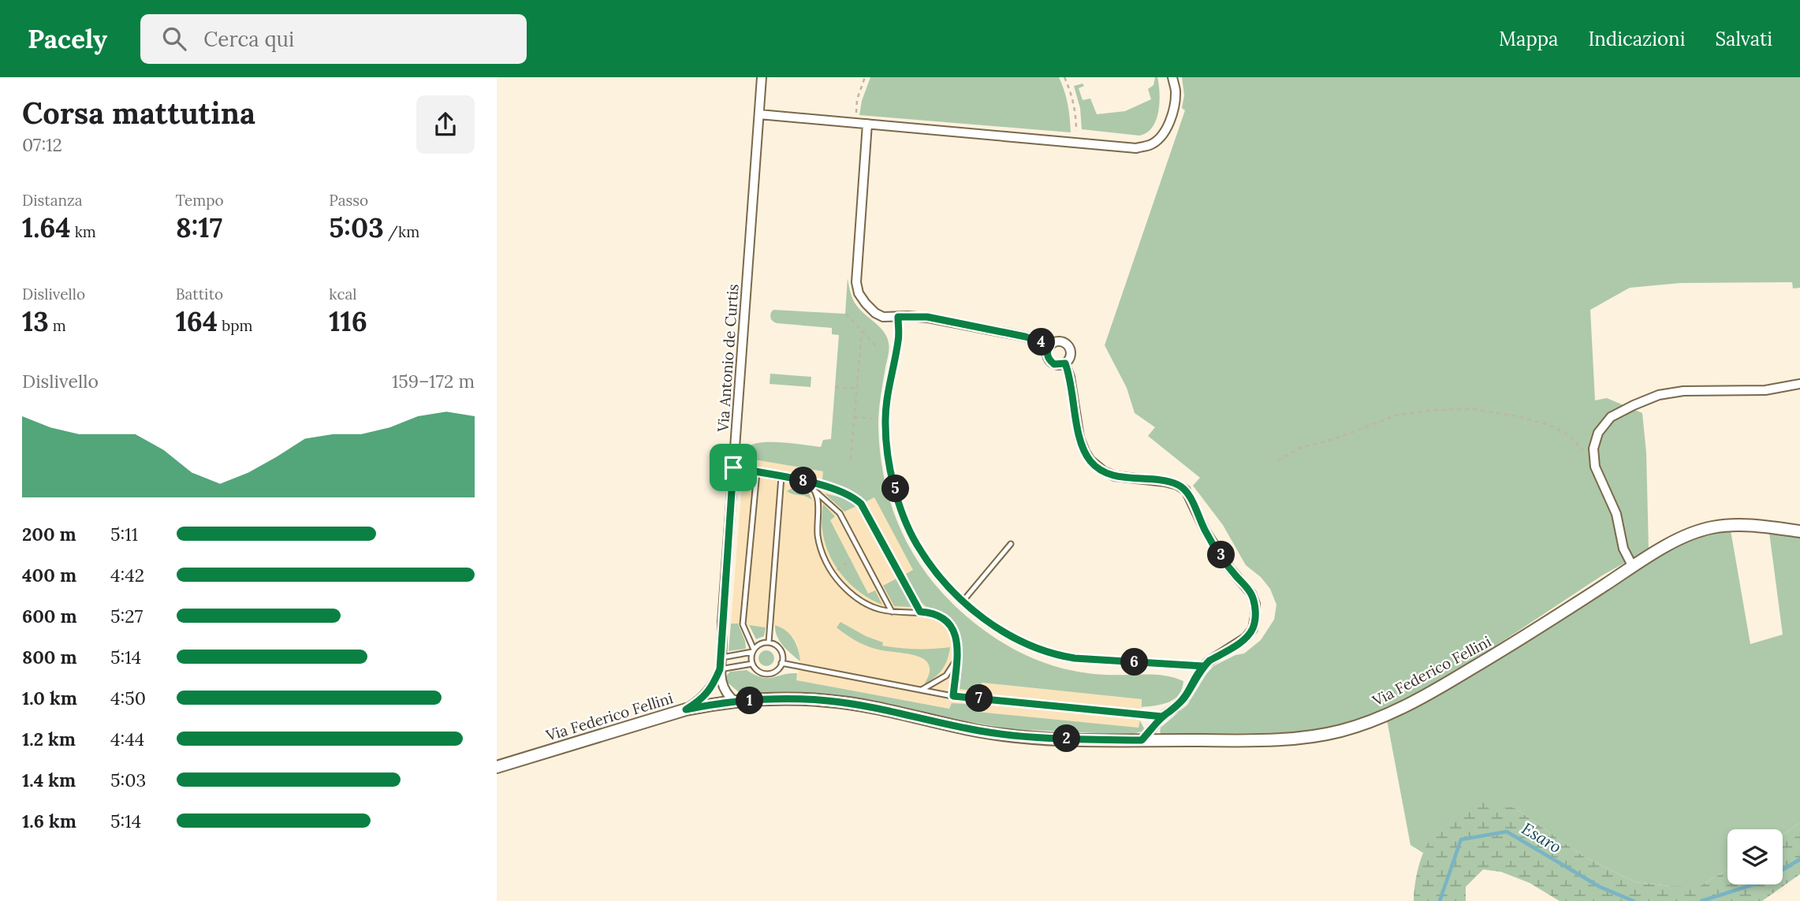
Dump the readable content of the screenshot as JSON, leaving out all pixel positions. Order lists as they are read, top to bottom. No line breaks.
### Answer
{"streets":{"street":["Via Antonio de Curtis","Via Federico Fellini"]},"water":["Esaro"],"page":{"header":"Pacely","search":"Cerca qui","nav":["Mappa","Indicazioni","Salvati"],"heading":["Corsa mattutina","07:12"],"stats":[["Distanza","1.64 km"],["Tempo","8:17"],["Passo","5:03 /km"],["Dislivello","13 m"],["Battito","164 bpm"],["kcal","116"]],"pins":["4","8","5","3","6","7","1","2"],"chart":["Dislivello","159–172 m"],"list":[{"name":"200 m","note":"5:11"},{"name":"400 m","note":"4:42"},{"name":"600 m","note":"5:27"},{"name":"800 m","note":"5:14"},{"name":"1.0 km","note":"4:50"},{"name":"1.2 km","note":"4:44"},{"name":"1.4 km","note":"5:03"},{"name":"1.6 km","note":"5:14"}]}}
